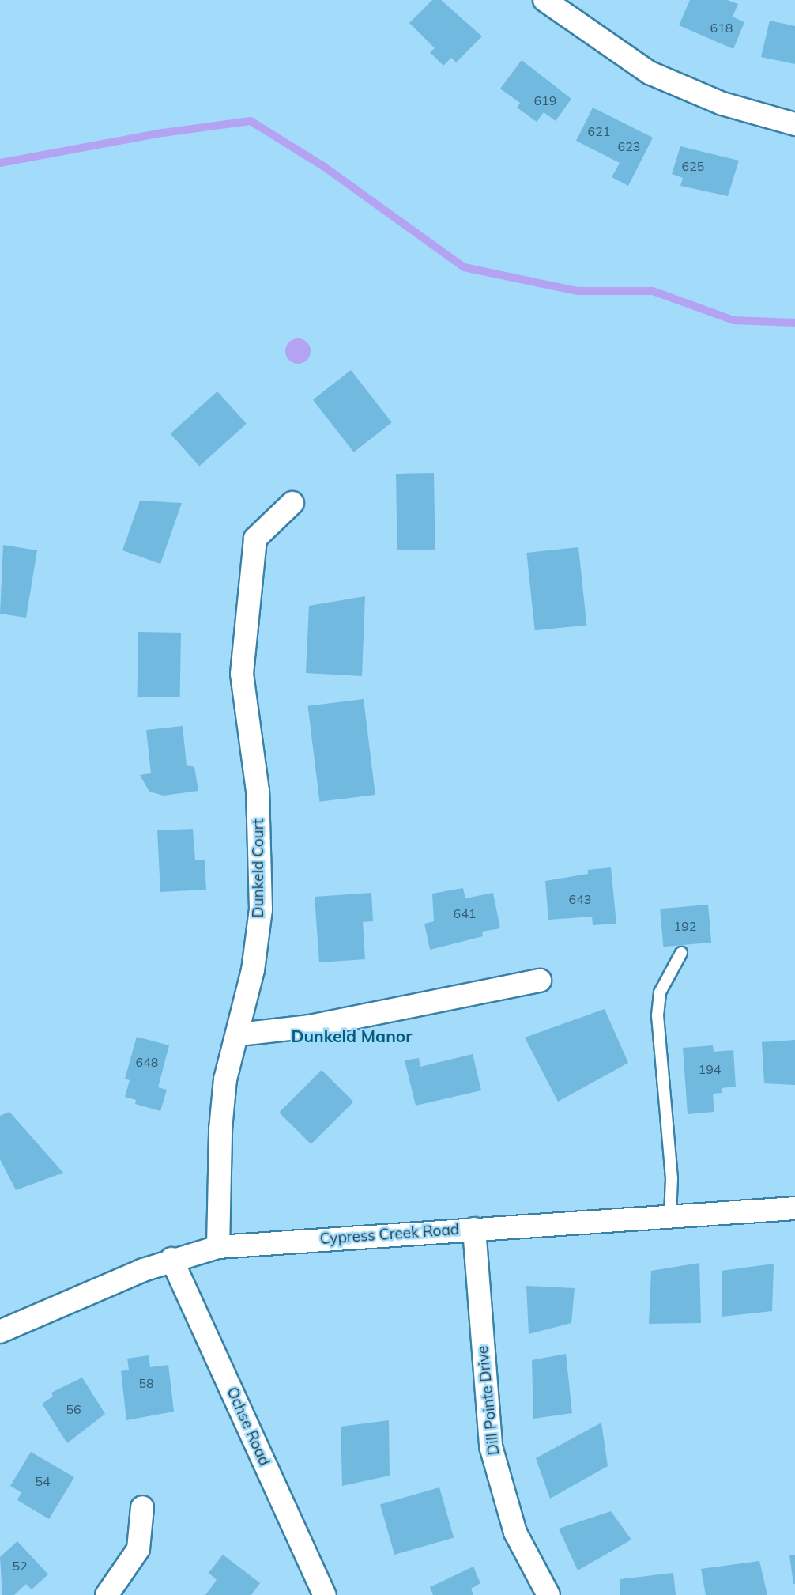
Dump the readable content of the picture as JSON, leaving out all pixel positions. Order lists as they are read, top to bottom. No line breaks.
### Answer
{"streets":{"street":["Dunkeld Court","Cypress Creek Road","Dill Pointe Drive","Ochse Road"]},"crossings":[["Dunkeld Court","Cypress Creek Road"],["Cypress Creek Road","Dill Pointe Drive"],["Cypress Creek Road","Ochse Road"]],"districts":["Dunkeld Manor"],"house_numbers":["618","619","621","623","625","643","641","192","648","194","58","56","54","52"]}
